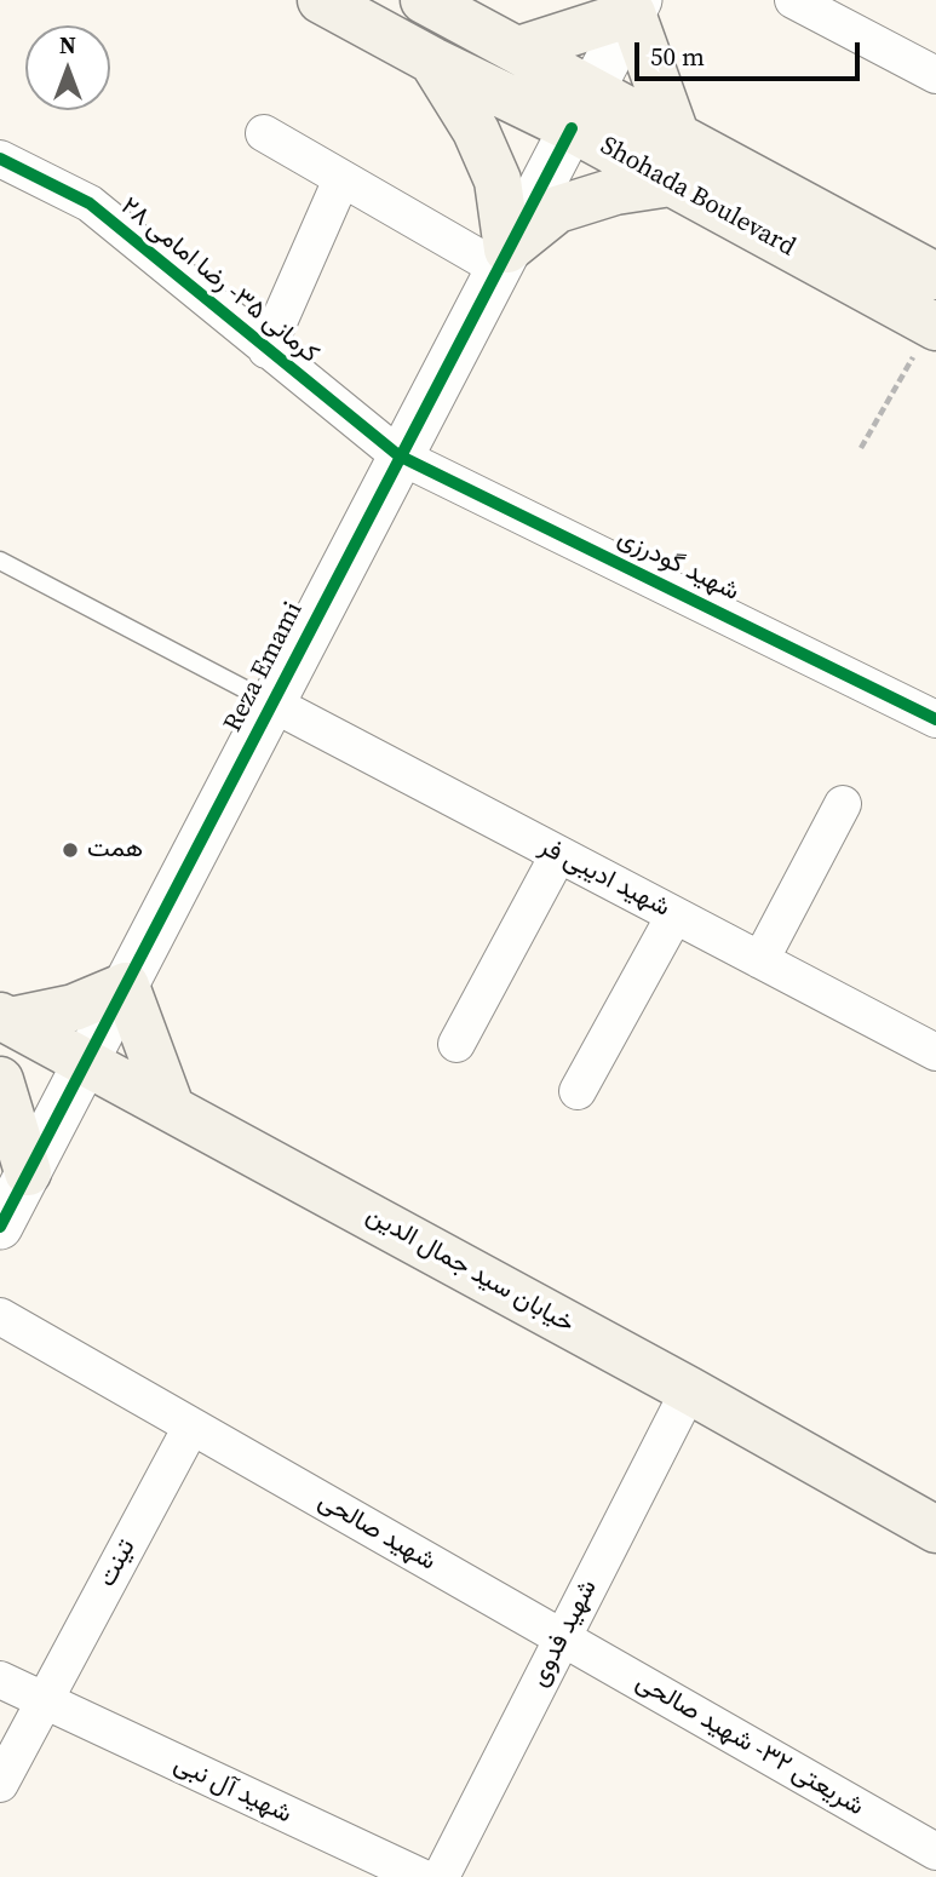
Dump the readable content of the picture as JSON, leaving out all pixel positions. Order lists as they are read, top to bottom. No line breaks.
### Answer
{"streets":{"main road":["Shohada Boulevard","خیابان سید جمال الدین"],"street":["کرمانی ۳۵- رضا امامی ۲۸","شهید گودرزی","Reza Emami","شهید ادیبی فر","شهید صالحی","تینت","شهید فدوی","شریعتی ۳۲- شهید صالحی","شهید آل نبی"]},"crossings":[["Shohada Boulevard","Reza Emami"],["کرمانی ۳۵- رضا امامی ۲۸","شهید گودرزی"],["کرمانی ۳۵- رضا امامی ۲۸","Reza Emami"],["شهید گودرزی","Reza Emami"],["Reza Emami","شهید ادیبی فر"],["Reza Emami","خیابان سید جمال الدین"],["خیابان سید جمال الدین","شهید فدوی"],["شهید صالحی","تینت"],["شهید صالحی","شهید فدوی"],["شهید صالحی","شریعتی ۳۲- شهید صالحی"],["تینت","شهید آل نبی"],["شهید فدوی","شریعتی ۳۲- شهید صالحی"]],"places":["همت"],"scale_bar":"50 m","north":"top"}
